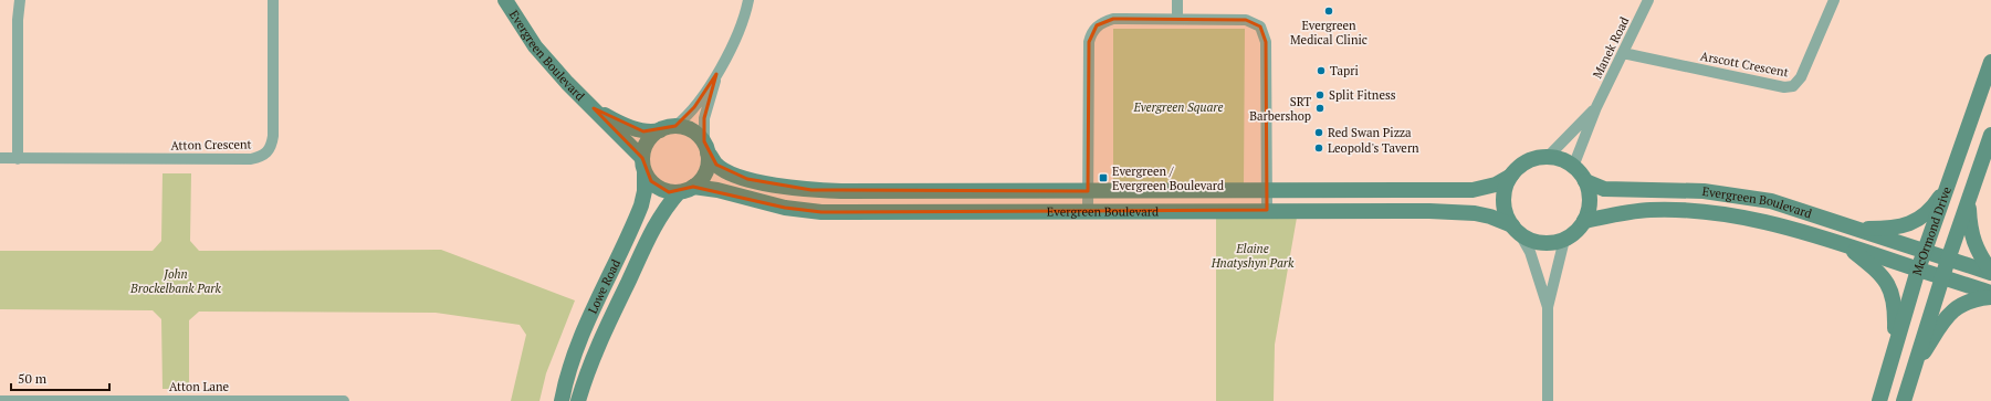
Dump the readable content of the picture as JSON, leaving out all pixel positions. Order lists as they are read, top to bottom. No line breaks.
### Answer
{"streets":{"street":["Manek Road","Evergreen Boulevard","Arscott Crescent","Atton Crescent","McOrmond Drive","Lowe Road","Atton Lane"]},"crossings":[["Manek Road","Evergreen Boulevard"],["Manek Road","Arscott Crescent"],["Evergreen Boulevard","McOrmond Drive"],["Evergreen Boulevard","Lowe Road"]],"parks":["Evergreen Square","Elaine Hnatyshyn Park","John Brockelbank Park"],"places":{"other":["Evergreen Medical Clinic","Tapri","Split Fitness","SRT Barbershop","Red Swan Pizza","Leopold's Tavern"],"transit":["Evergreen / Evergreen Boulevard"]},"scale_bar":"50 m"}
